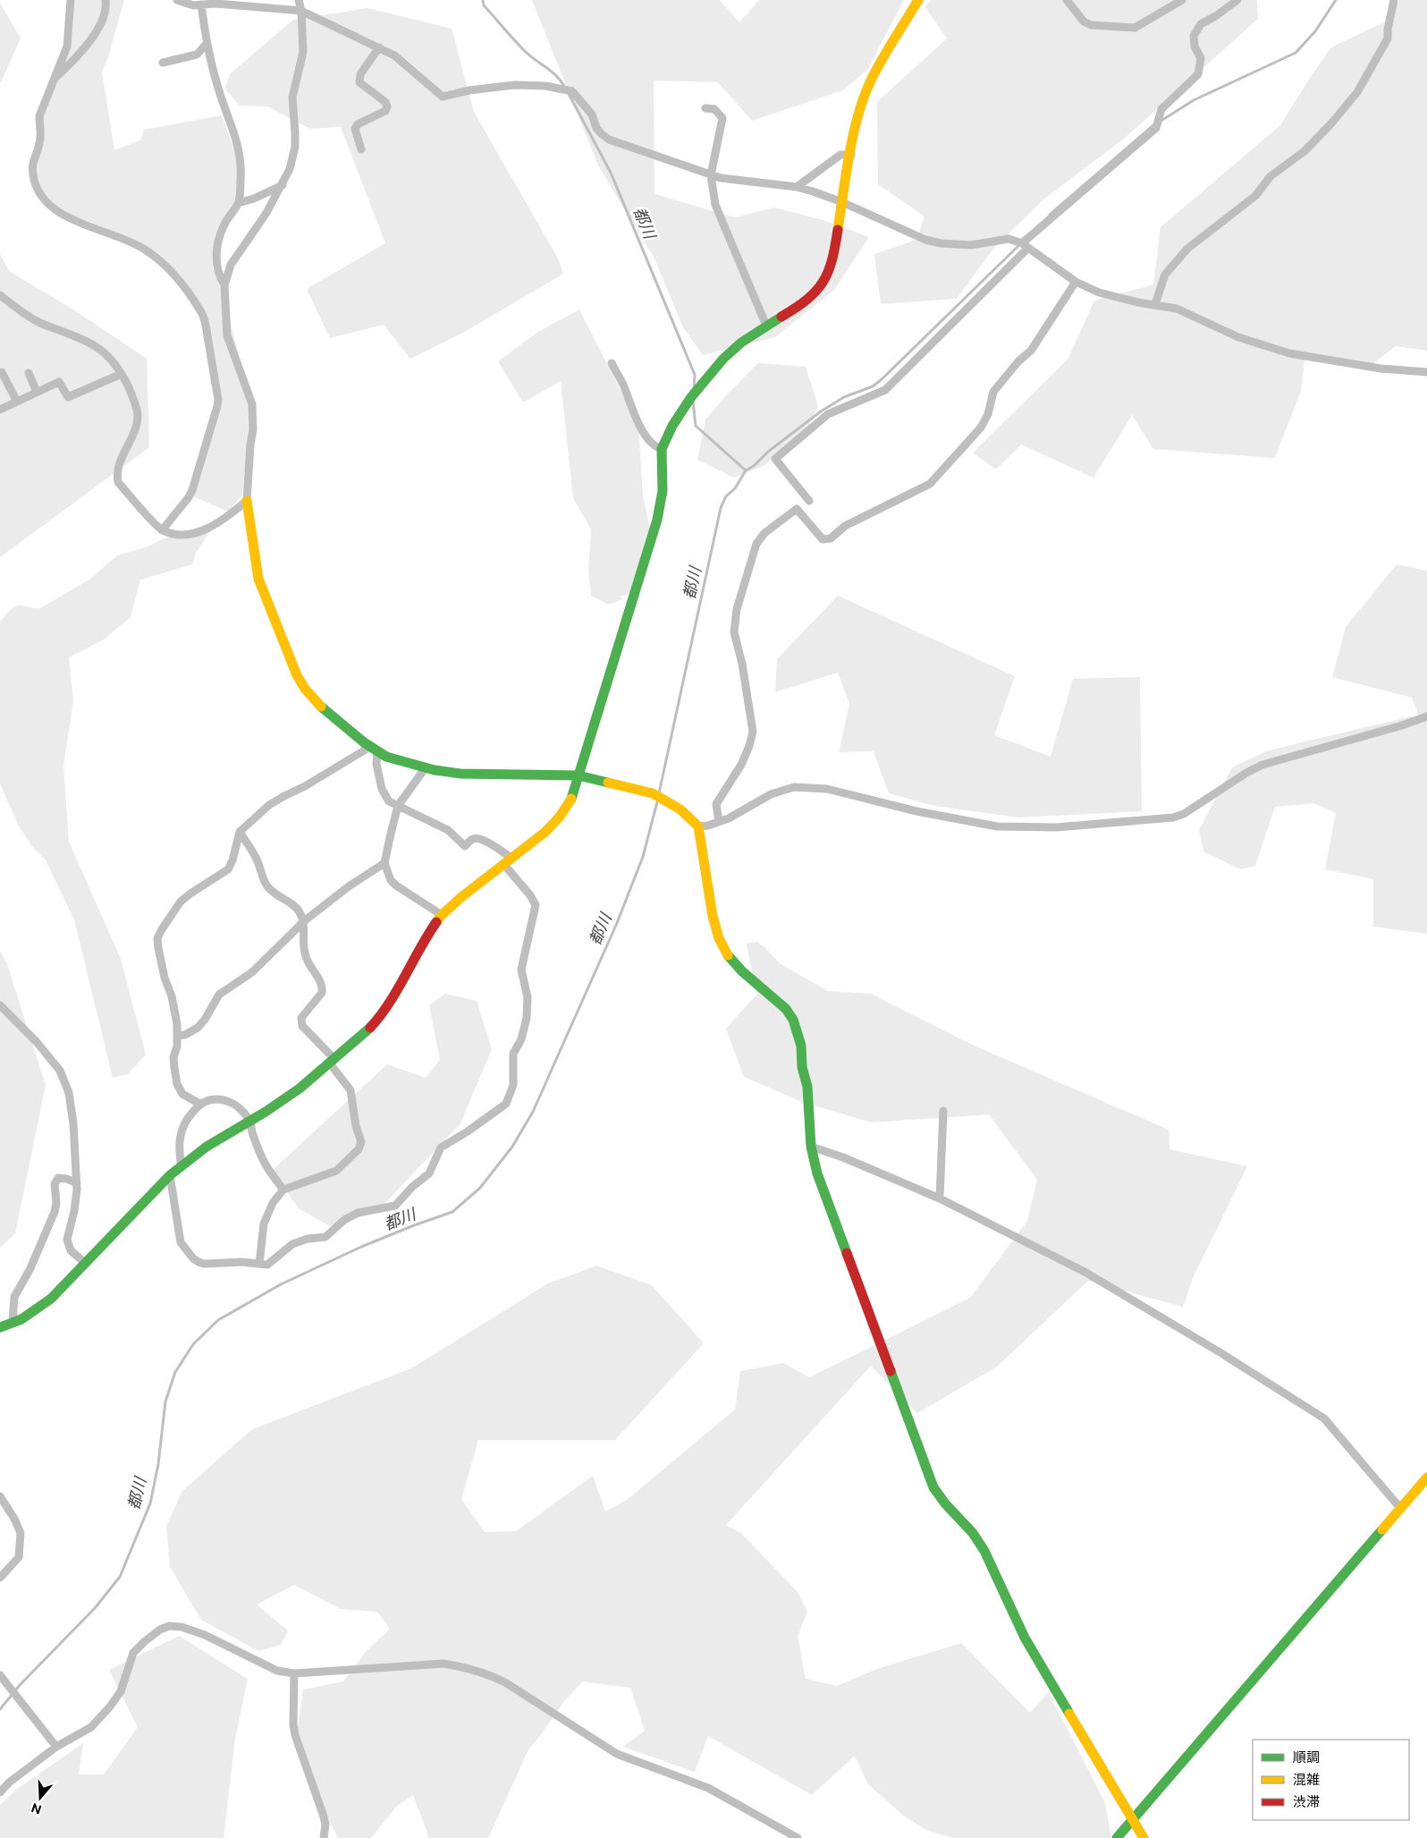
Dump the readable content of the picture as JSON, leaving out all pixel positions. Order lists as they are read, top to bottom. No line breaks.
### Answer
{"water":["都川"],"legend":["順調","混雑","渋滞"],"north":"bottom"}
